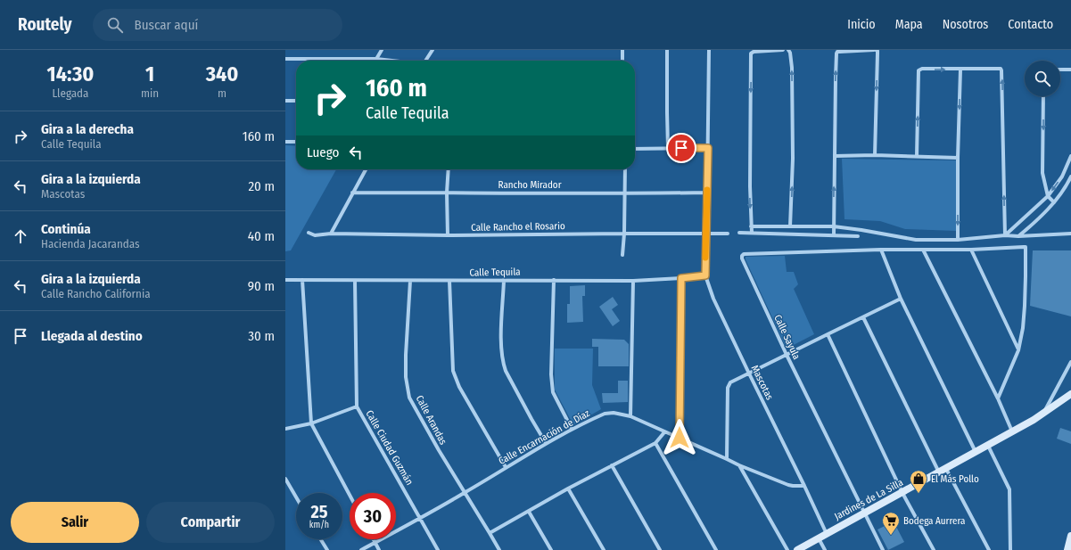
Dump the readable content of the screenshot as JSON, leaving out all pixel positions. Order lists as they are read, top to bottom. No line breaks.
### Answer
{"streets":{"street":["Rancho Mirador","Calle Rancho el Rosario","Calle Tequila","Calle Sayula","Mascotas","Calle Arandas","Calle Encarnación de Díaz","Calle Ciudad Guzmán","Jardines de La Silla"]},"crossings":[["Rancho Mirador","Mascotas"],["Calle Rancho el Rosario","Mascotas"],["Calle Tequila","Mascotas"],["Calle Tequila","Calle Arandas"],["Calle Tequila","Calle Ciudad Guzmán"],["Calle Sayula","Jardines de La Silla"],["Mascotas","Calle Encarnación de Díaz"],["Mascotas","Jardines de La Silla"],["Calle Arandas","Calle Encarnación de Díaz"],["Calle Encarnación de Díaz","Calle Ciudad Guzmán"]],"places":{"shop":["El Más Pollo"],"supermarket":["Bodega Aurrera"]},"page":{"header":"Routely","search":"Buscar aquí","nav":["Inicio","Mapa","Nosotros","Contacto"],"eta":["14:30","Llegada","1","min","340","m"],"turn":["160 m","Calle Tequila"],"list":[{"name":"Gira a la derecha","note":"Calle Tequila","value":"160 m"},{"name":"Gira a la izquierda","note":"Mascotas","value":"20 m"},{"name":"Continúa","note":"Hacienda Jacarandas","value":"40 m"},{"name":"Gira a la izquierda","note":"Calle Rancho California","value":"90 m"},{"name":"Llegada al destino","value":"30 m"}],"then":"Luego","speed":"25 km/h","limit":"30","buttons":["Salir","Compartir"]}}
